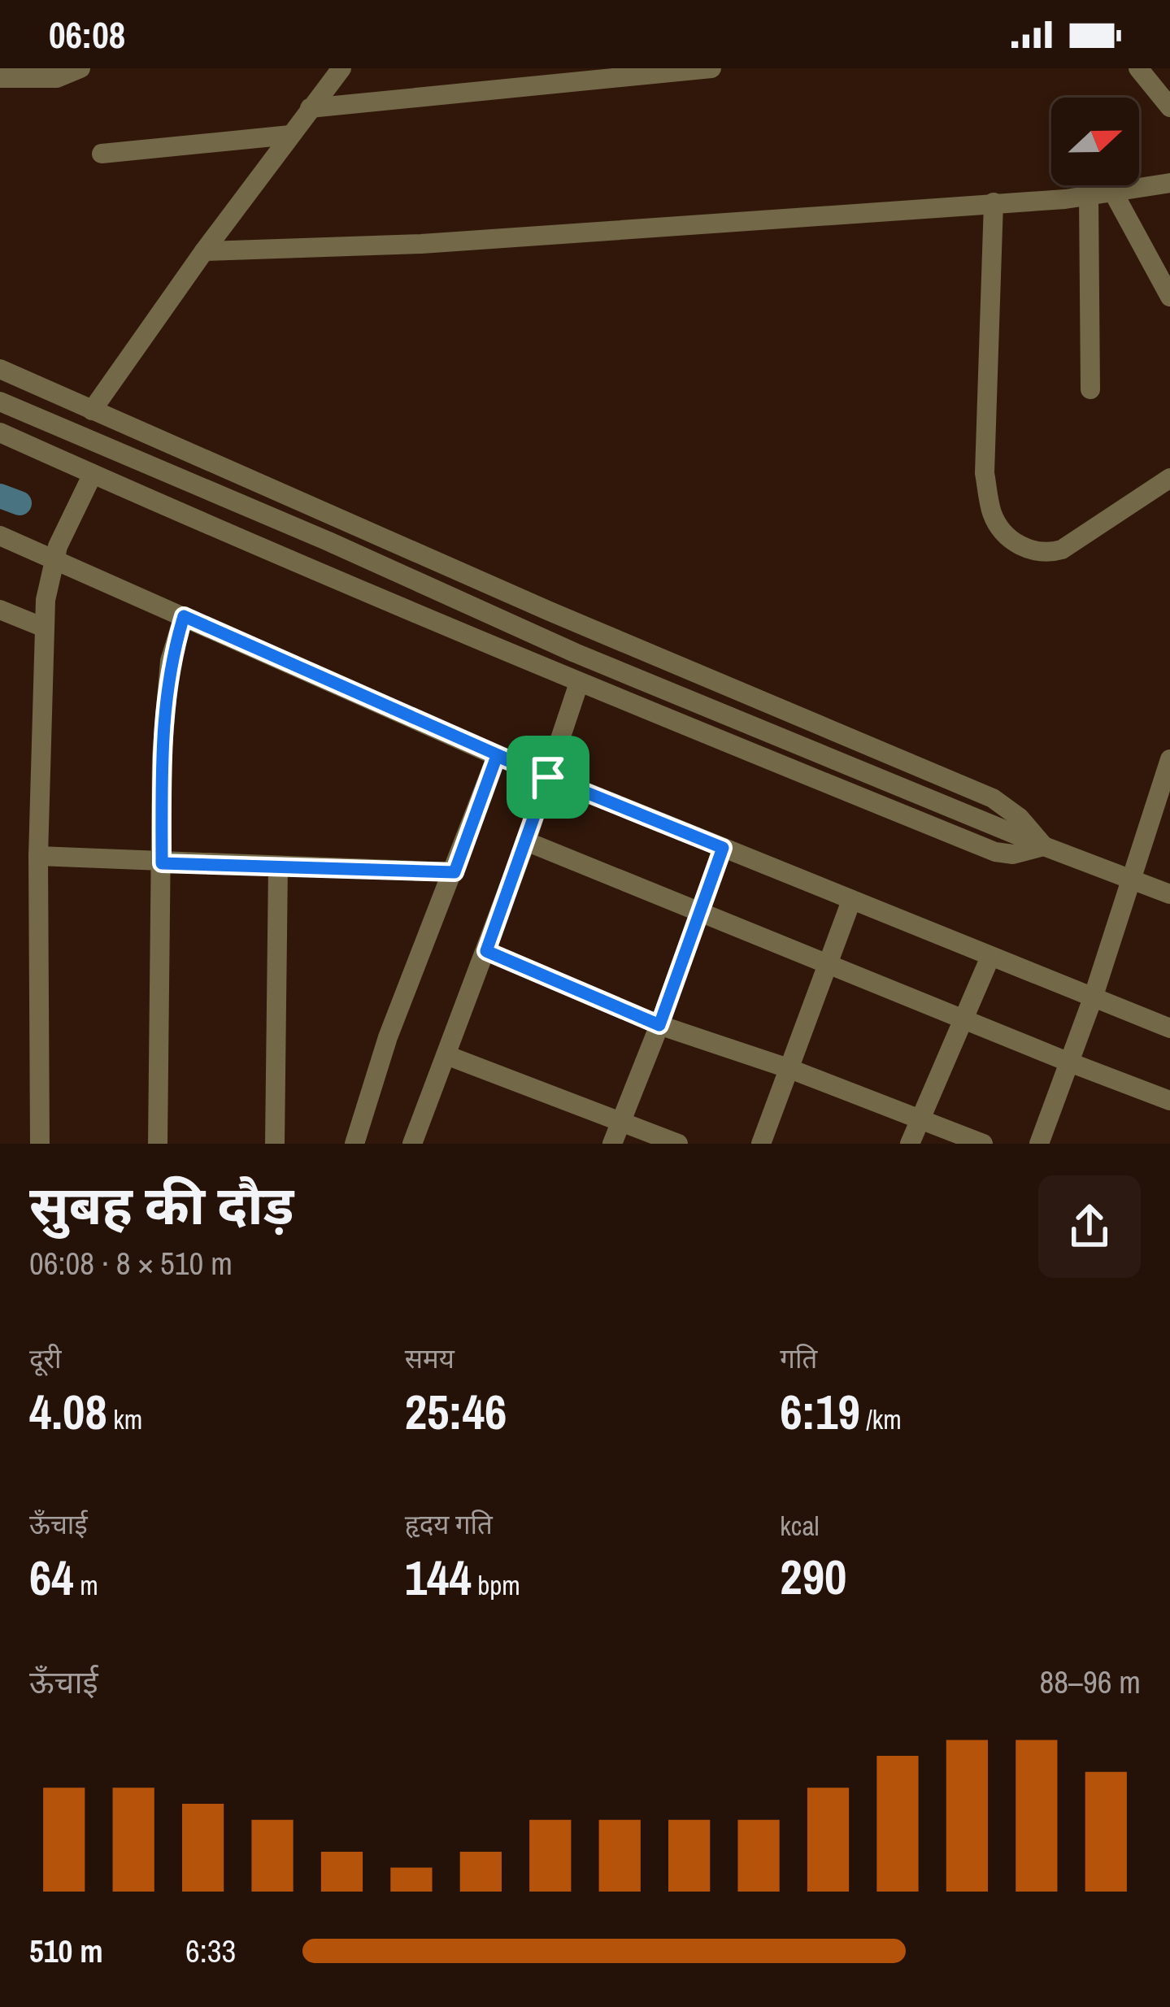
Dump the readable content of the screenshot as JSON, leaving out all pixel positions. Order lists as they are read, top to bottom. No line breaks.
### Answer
{"north":"right","page":{"status":"06:08","heading":["सुबह की दौड़","06:08 · 8 × 510 m"],"stats":[["दूरी","4.08 km"],["समय","25:46"],["गति","6:19 /km"],["ऊँचाई","64 m"],["हृदय गति","144 bpm"],["kcal","290"]],"chart":["ऊँचाई","88–96 m"],"list":[{"name":"510 m","note":"6:33"}]}}
